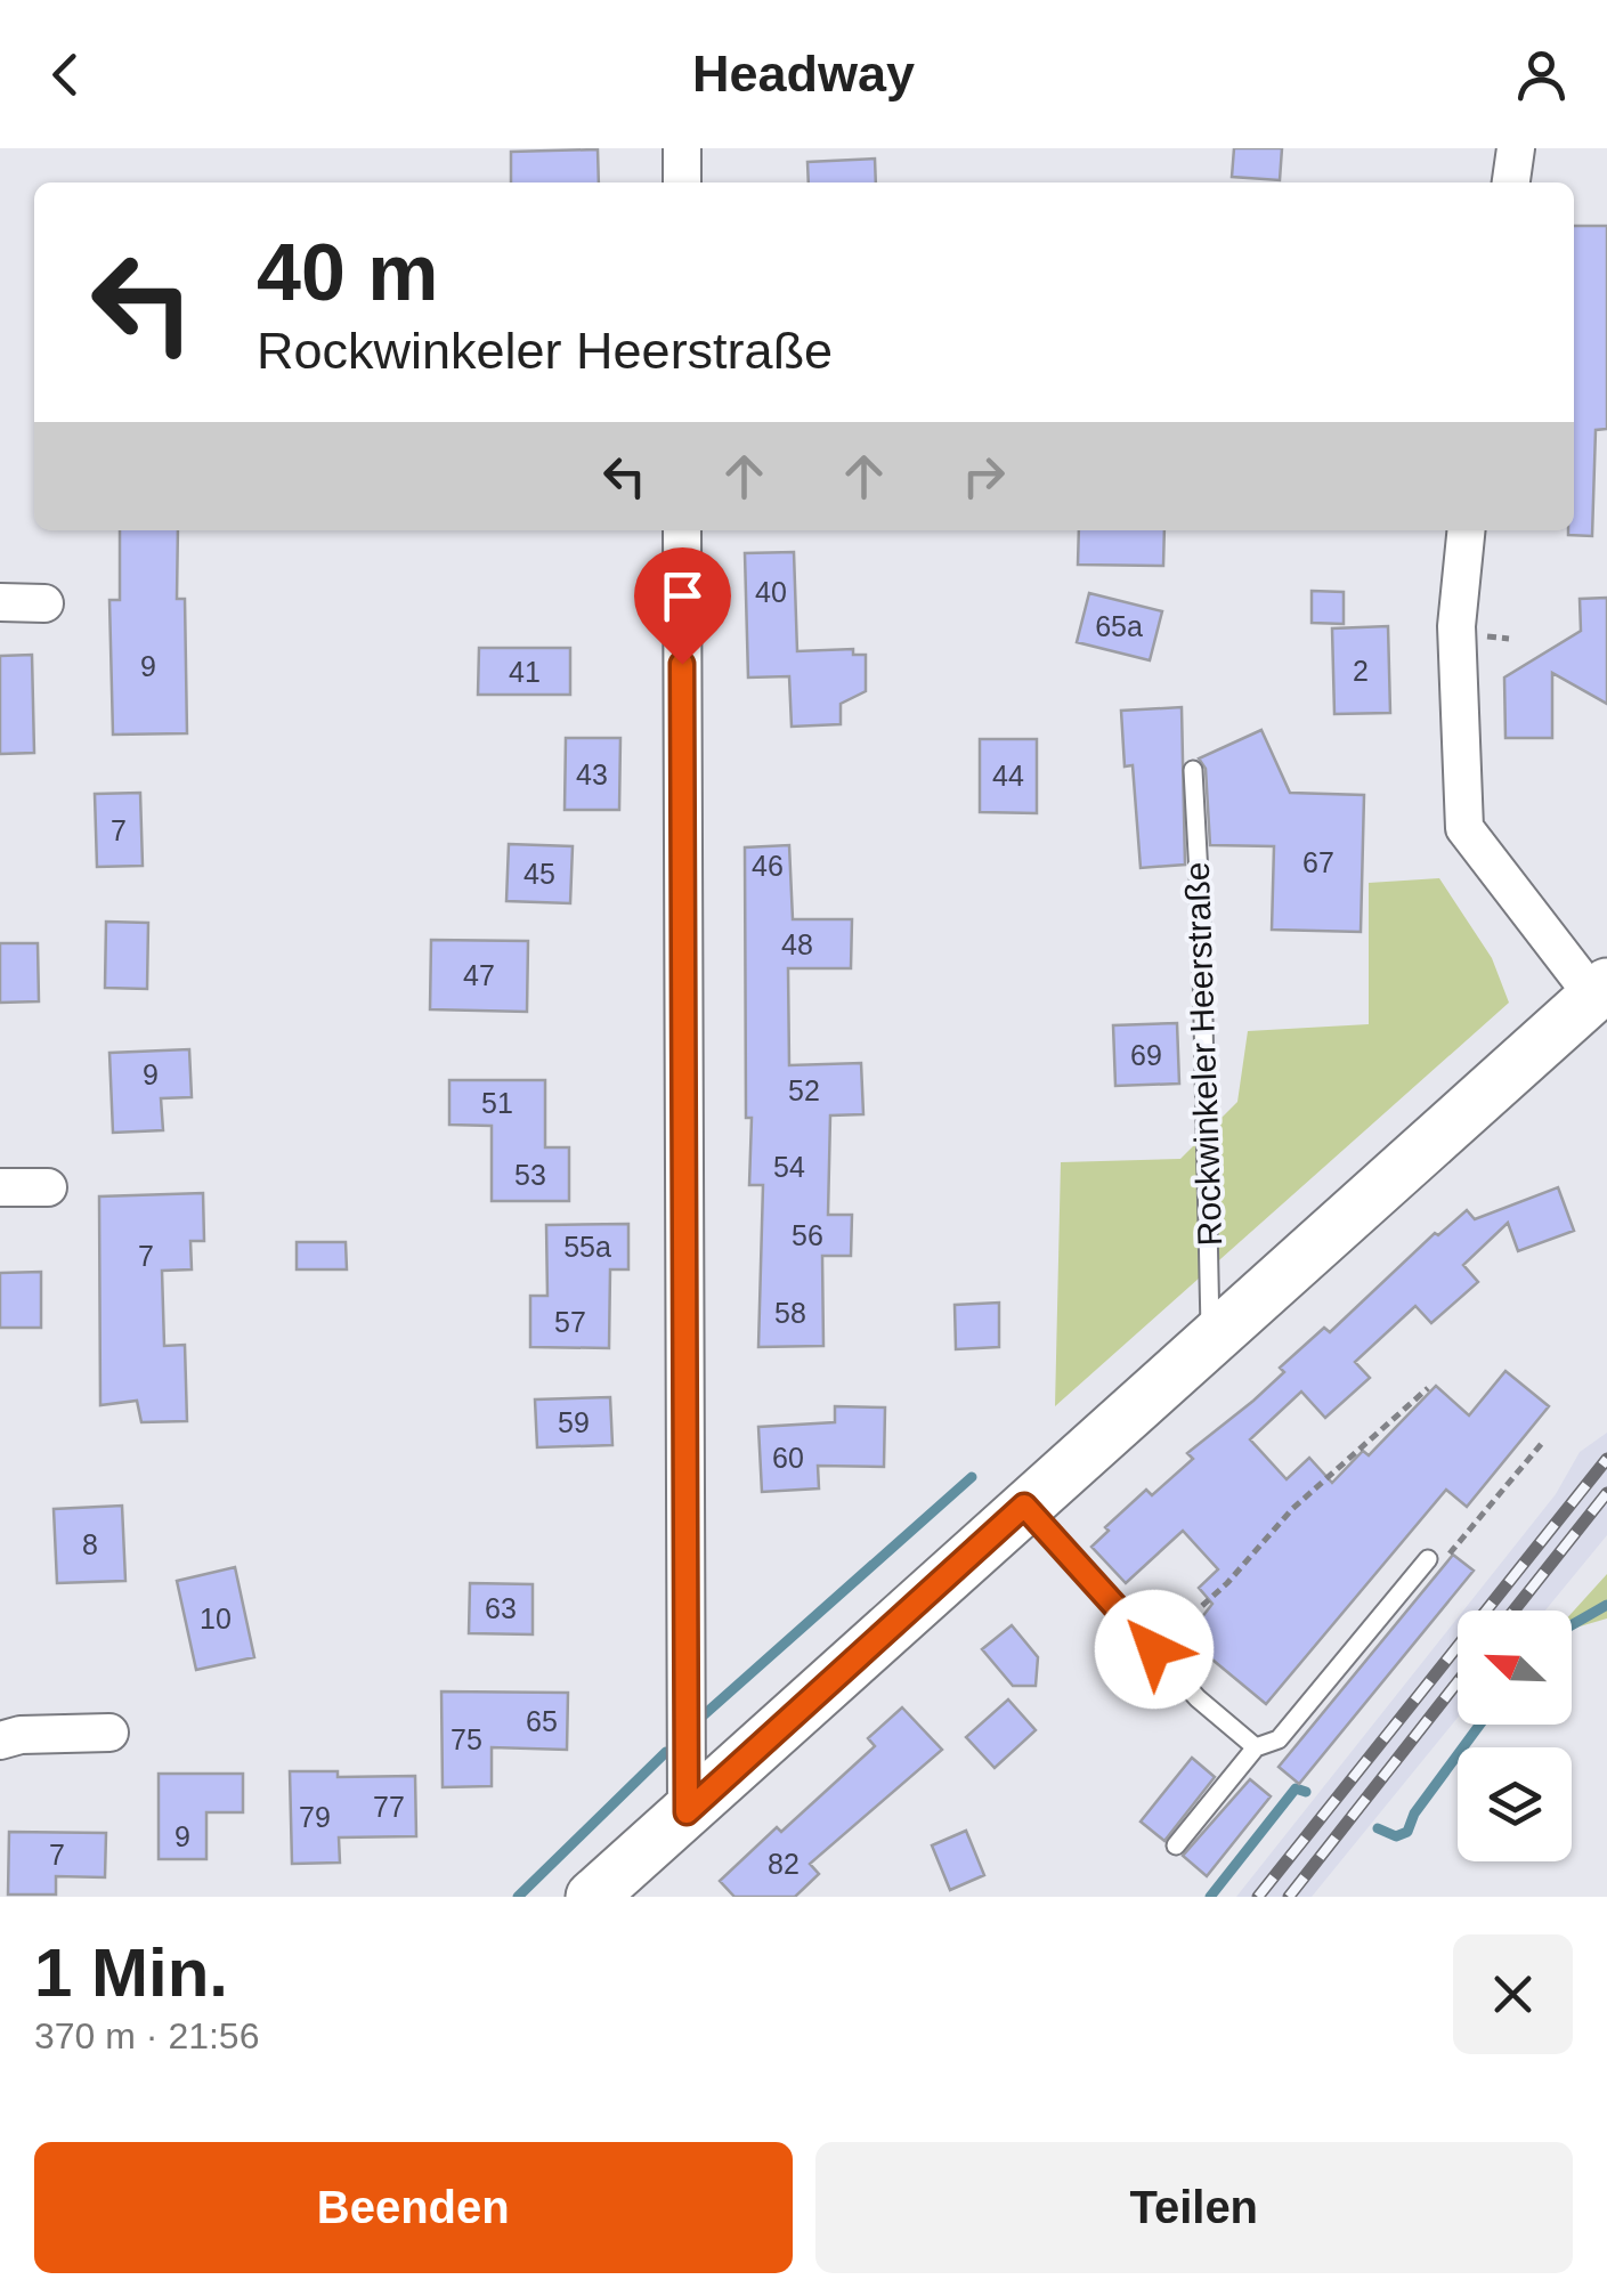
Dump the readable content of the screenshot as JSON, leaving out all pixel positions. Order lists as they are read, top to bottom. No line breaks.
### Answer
{"streets":{"lane":["Rockwinkeler Heerstraße"]},"house_numbers":["40","65a","9","2","41","43","44","7","67","46","45","48","47","69","9","52","51","54","53","56","55a","7","58","57","59","60","8","63","10","65","75","77","79","9","7","82"],"north":"top left","page":{"header":"Headway","turn":["40 m","Rockwinkeler Heerstraße"],"heading":["1 Min.","370 m · 21:56"],"buttons":["Beenden","Teilen"]}}
